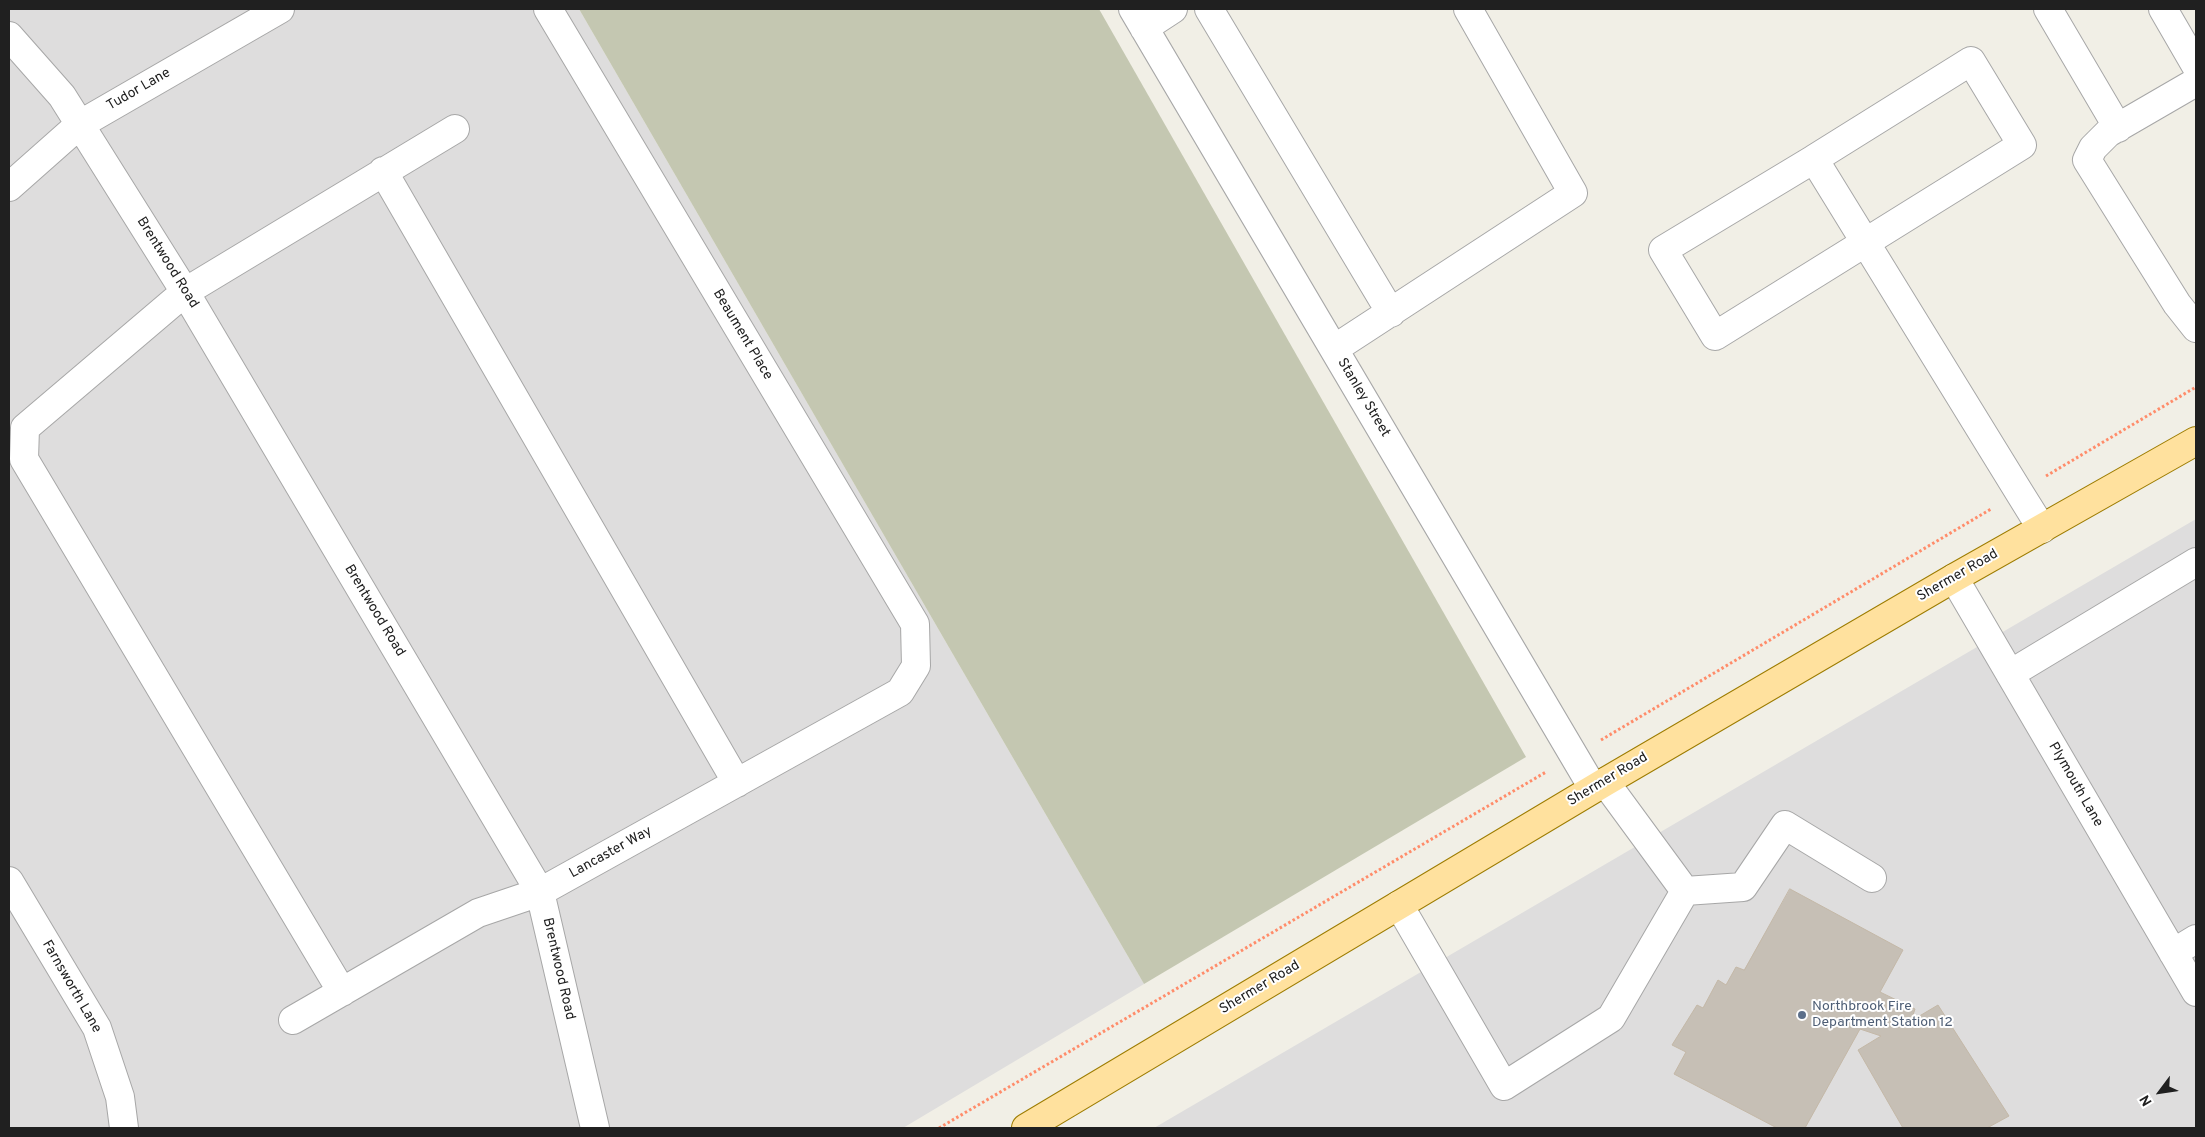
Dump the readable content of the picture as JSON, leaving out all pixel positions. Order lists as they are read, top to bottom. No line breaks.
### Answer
{"streets":{"main road":["Shermer Road"],"street":["Tudor Lane","Brentwood Road","Beaument Place","Stanley Street","Plymouth Lane","Lancaster Way","Farnsworth Lane"]},"crossings":[["Tudor Lane","Brentwood Road"],["Brentwood Road","Lancaster Way"],["Beaument Place","Lancaster Way"],["Stanley Street","Shermer Road"],["Shermer Road","Plymouth Lane"]],"places":["Northbrook Fire Department Station 12"],"north":"bottom left"}
